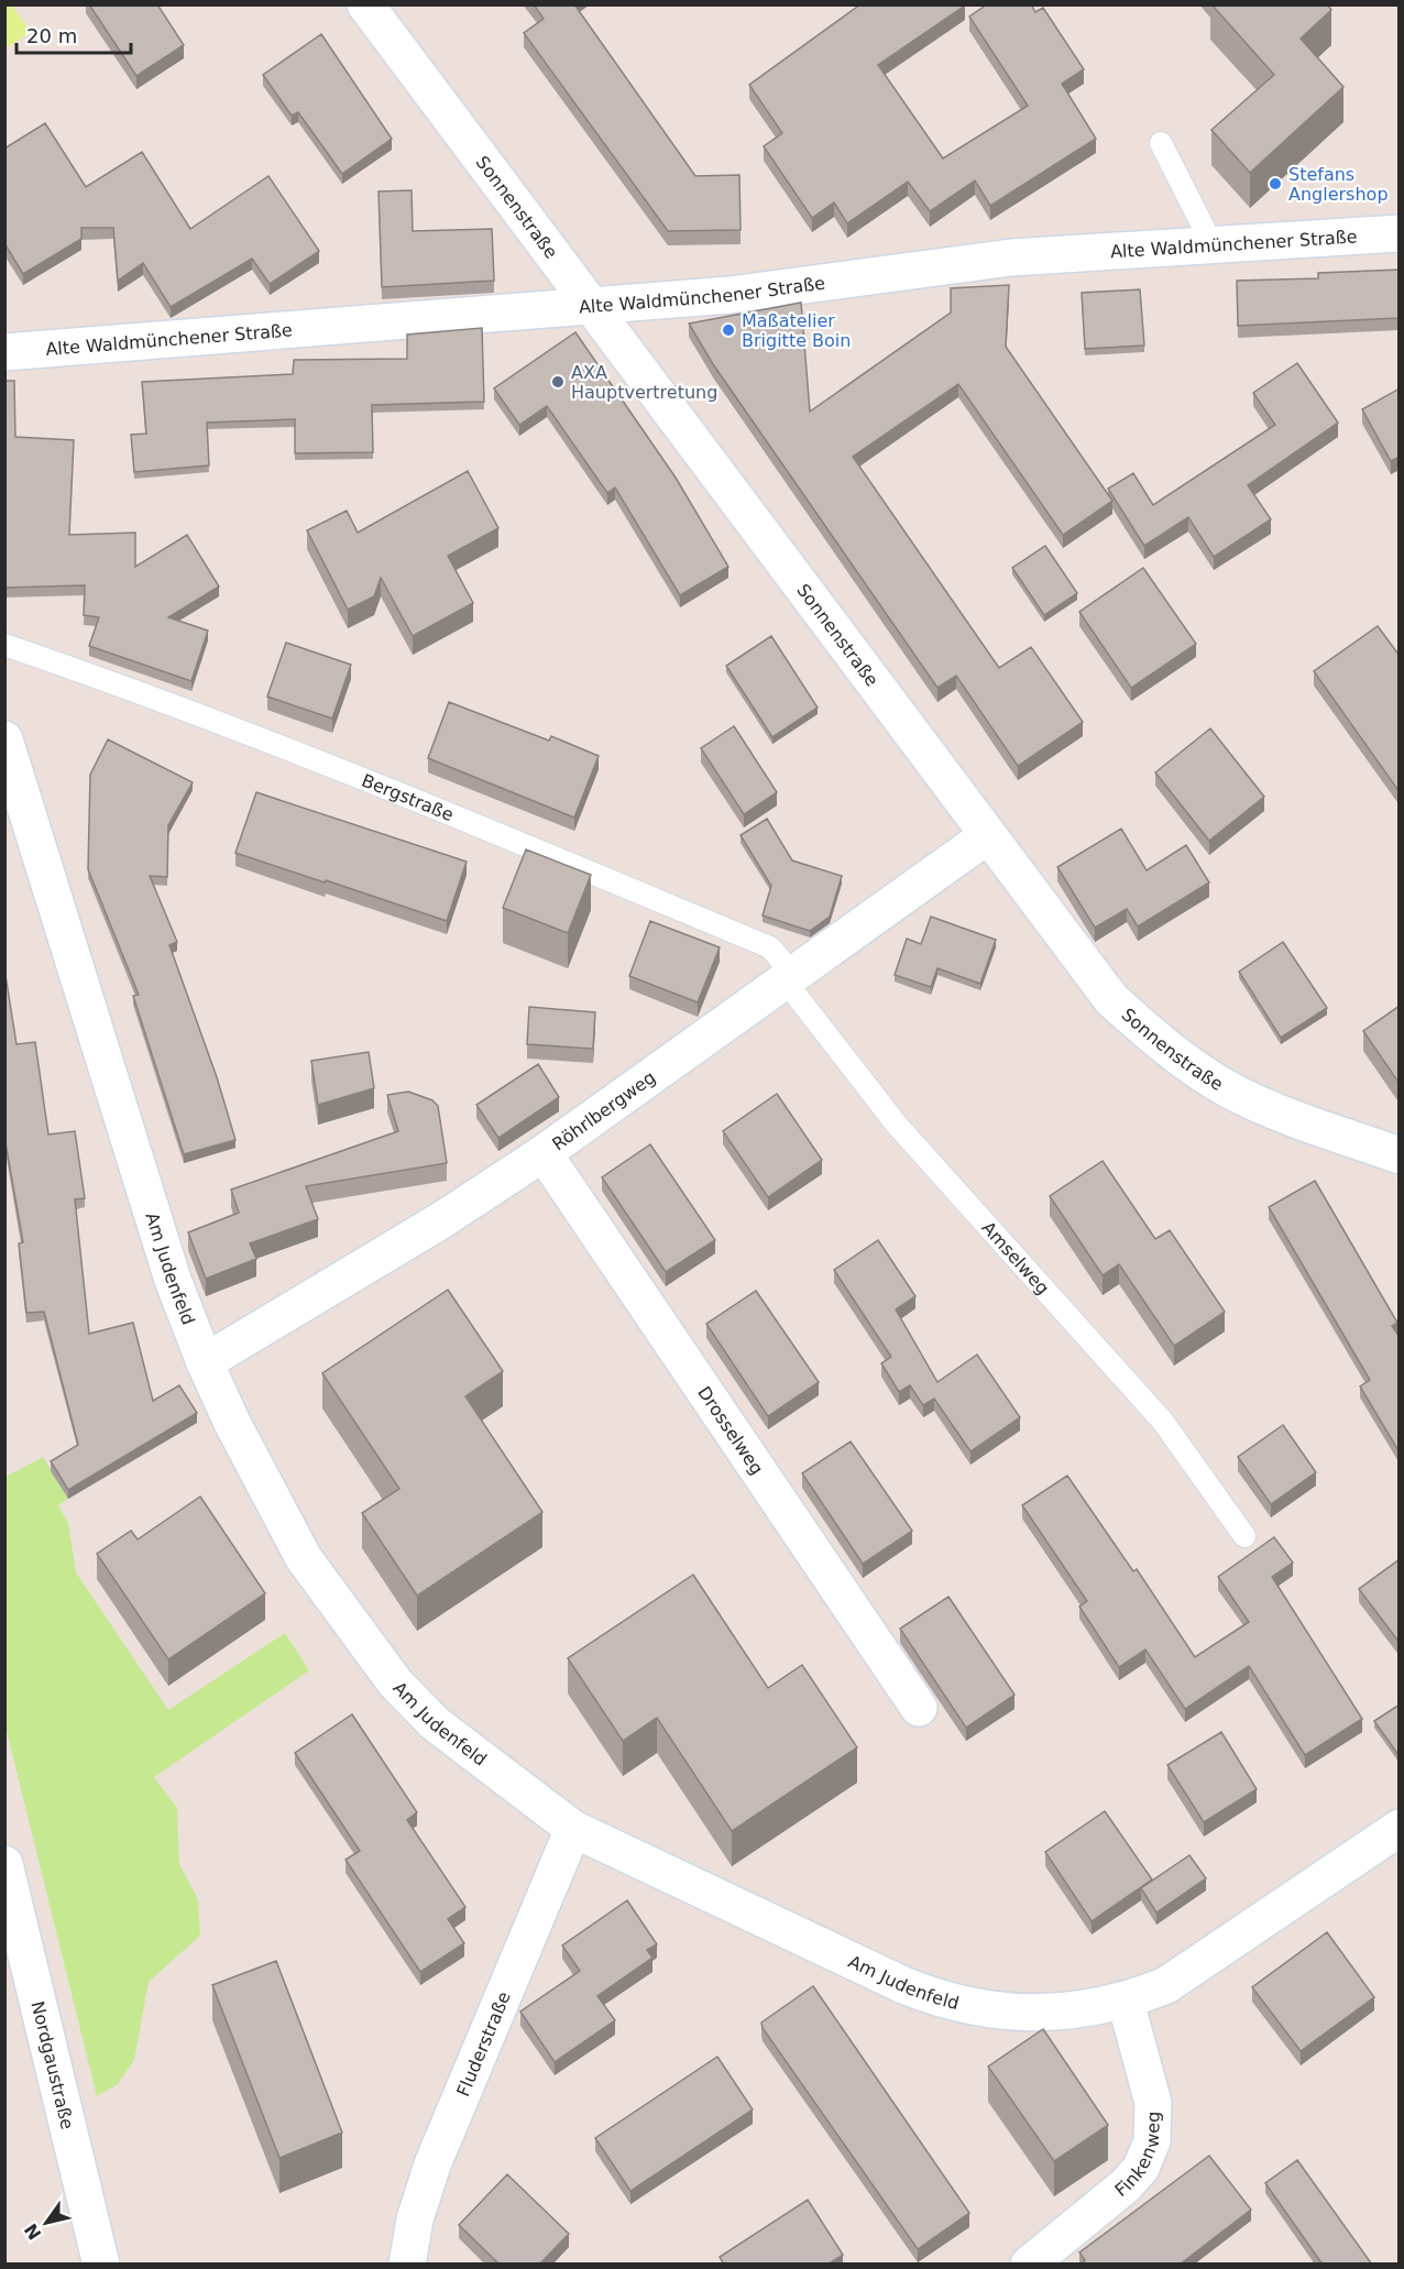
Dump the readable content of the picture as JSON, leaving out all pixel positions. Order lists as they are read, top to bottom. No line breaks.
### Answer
{"streets":{"street":["Sonnenstraße","Alte Waldmünchener Straße","Röhrlbergweg","Am Judenfeld","Drosselweg","Fluderstraße","Nordgaustraße","Finkenweg"],"lane":["Bergstraße","Amselweg"]},"crossings":[["Sonnenstraße","Alte Waldmünchener Straße"],["Sonnenstraße","Röhrlbergweg"],["Bergstraße","Röhrlbergweg"],["Bergstraße","Amselweg"],["Röhrlbergweg","Amselweg"],["Röhrlbergweg","Am Judenfeld"],["Röhrlbergweg","Drosselweg"],["Am Judenfeld","Fluderstraße"],["Am Judenfeld","Finkenweg"]],"places":["Stefans Anglershop","Maßatelier Brigitte Boin","AXA Hauptvertretung"],"scale_bar":"20 m","north":"bottom left"}
